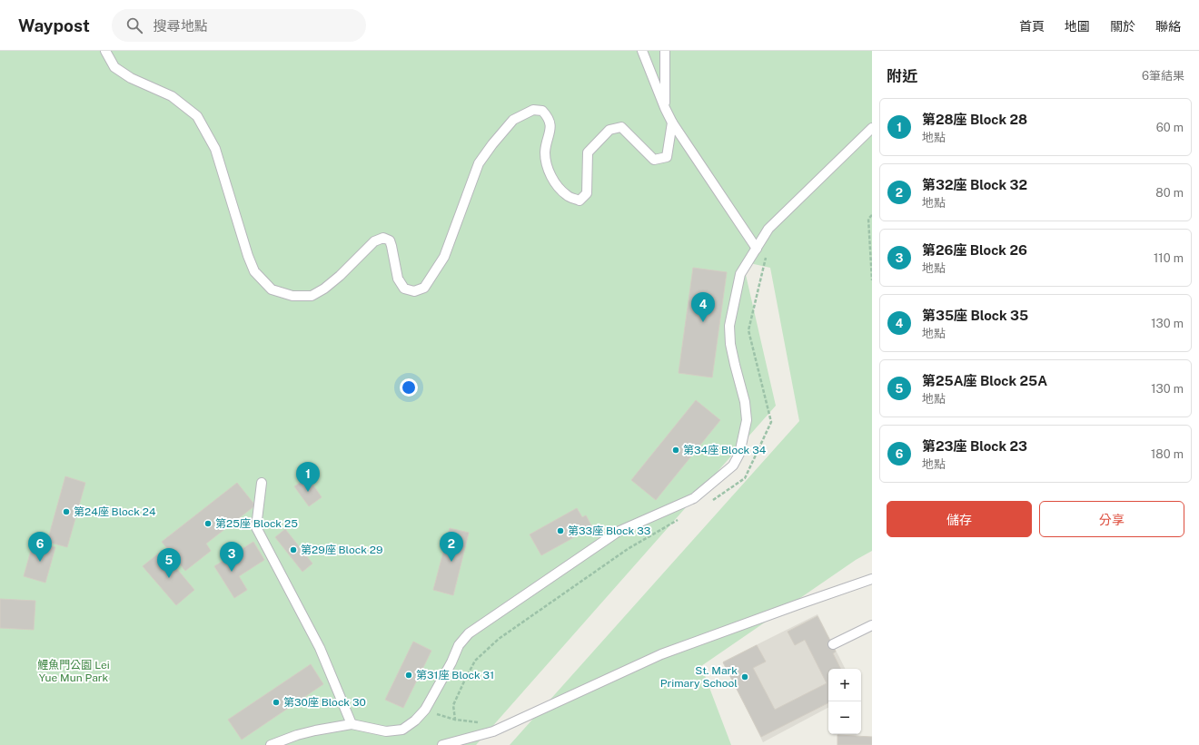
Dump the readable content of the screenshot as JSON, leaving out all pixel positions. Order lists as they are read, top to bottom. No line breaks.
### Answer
{"parks":["鯉魚門公園 Lei Yue Mun Park"],"places":["第34座 Block 34","第24座 Block 24","第25座 Block 25","第33座 Block 33","第29座 Block 29","第31座 Block 31","St. Mark Primary School","第30座 Block 30"],"page":{"header":"Waypost","search":"搜尋地點","nav":["首頁","地圖","關於","聯絡"],"heading":["附近","6筆結果"],"list":[{"mark":"1","name":"第28座 Block 28","note":"地點","value":"60 m"},{"mark":"2","name":"第32座 Block 32","note":"地點","value":"80 m"},{"mark":"3","name":"第26座 Block 26","note":"地點","value":"110 m"},{"mark":"4","name":"第35座 Block 35","note":"地點","value":"130 m"},{"mark":"5","name":"第25A座 Block 25A","note":"地點","value":"130 m"},{"mark":"6","name":"第23座 Block 23","note":"地點","value":"180 m"}],"pins":["4","1","2","6","3","5"],"buttons":["儲存","分享"],"map_buttons":["+","−"]}}
